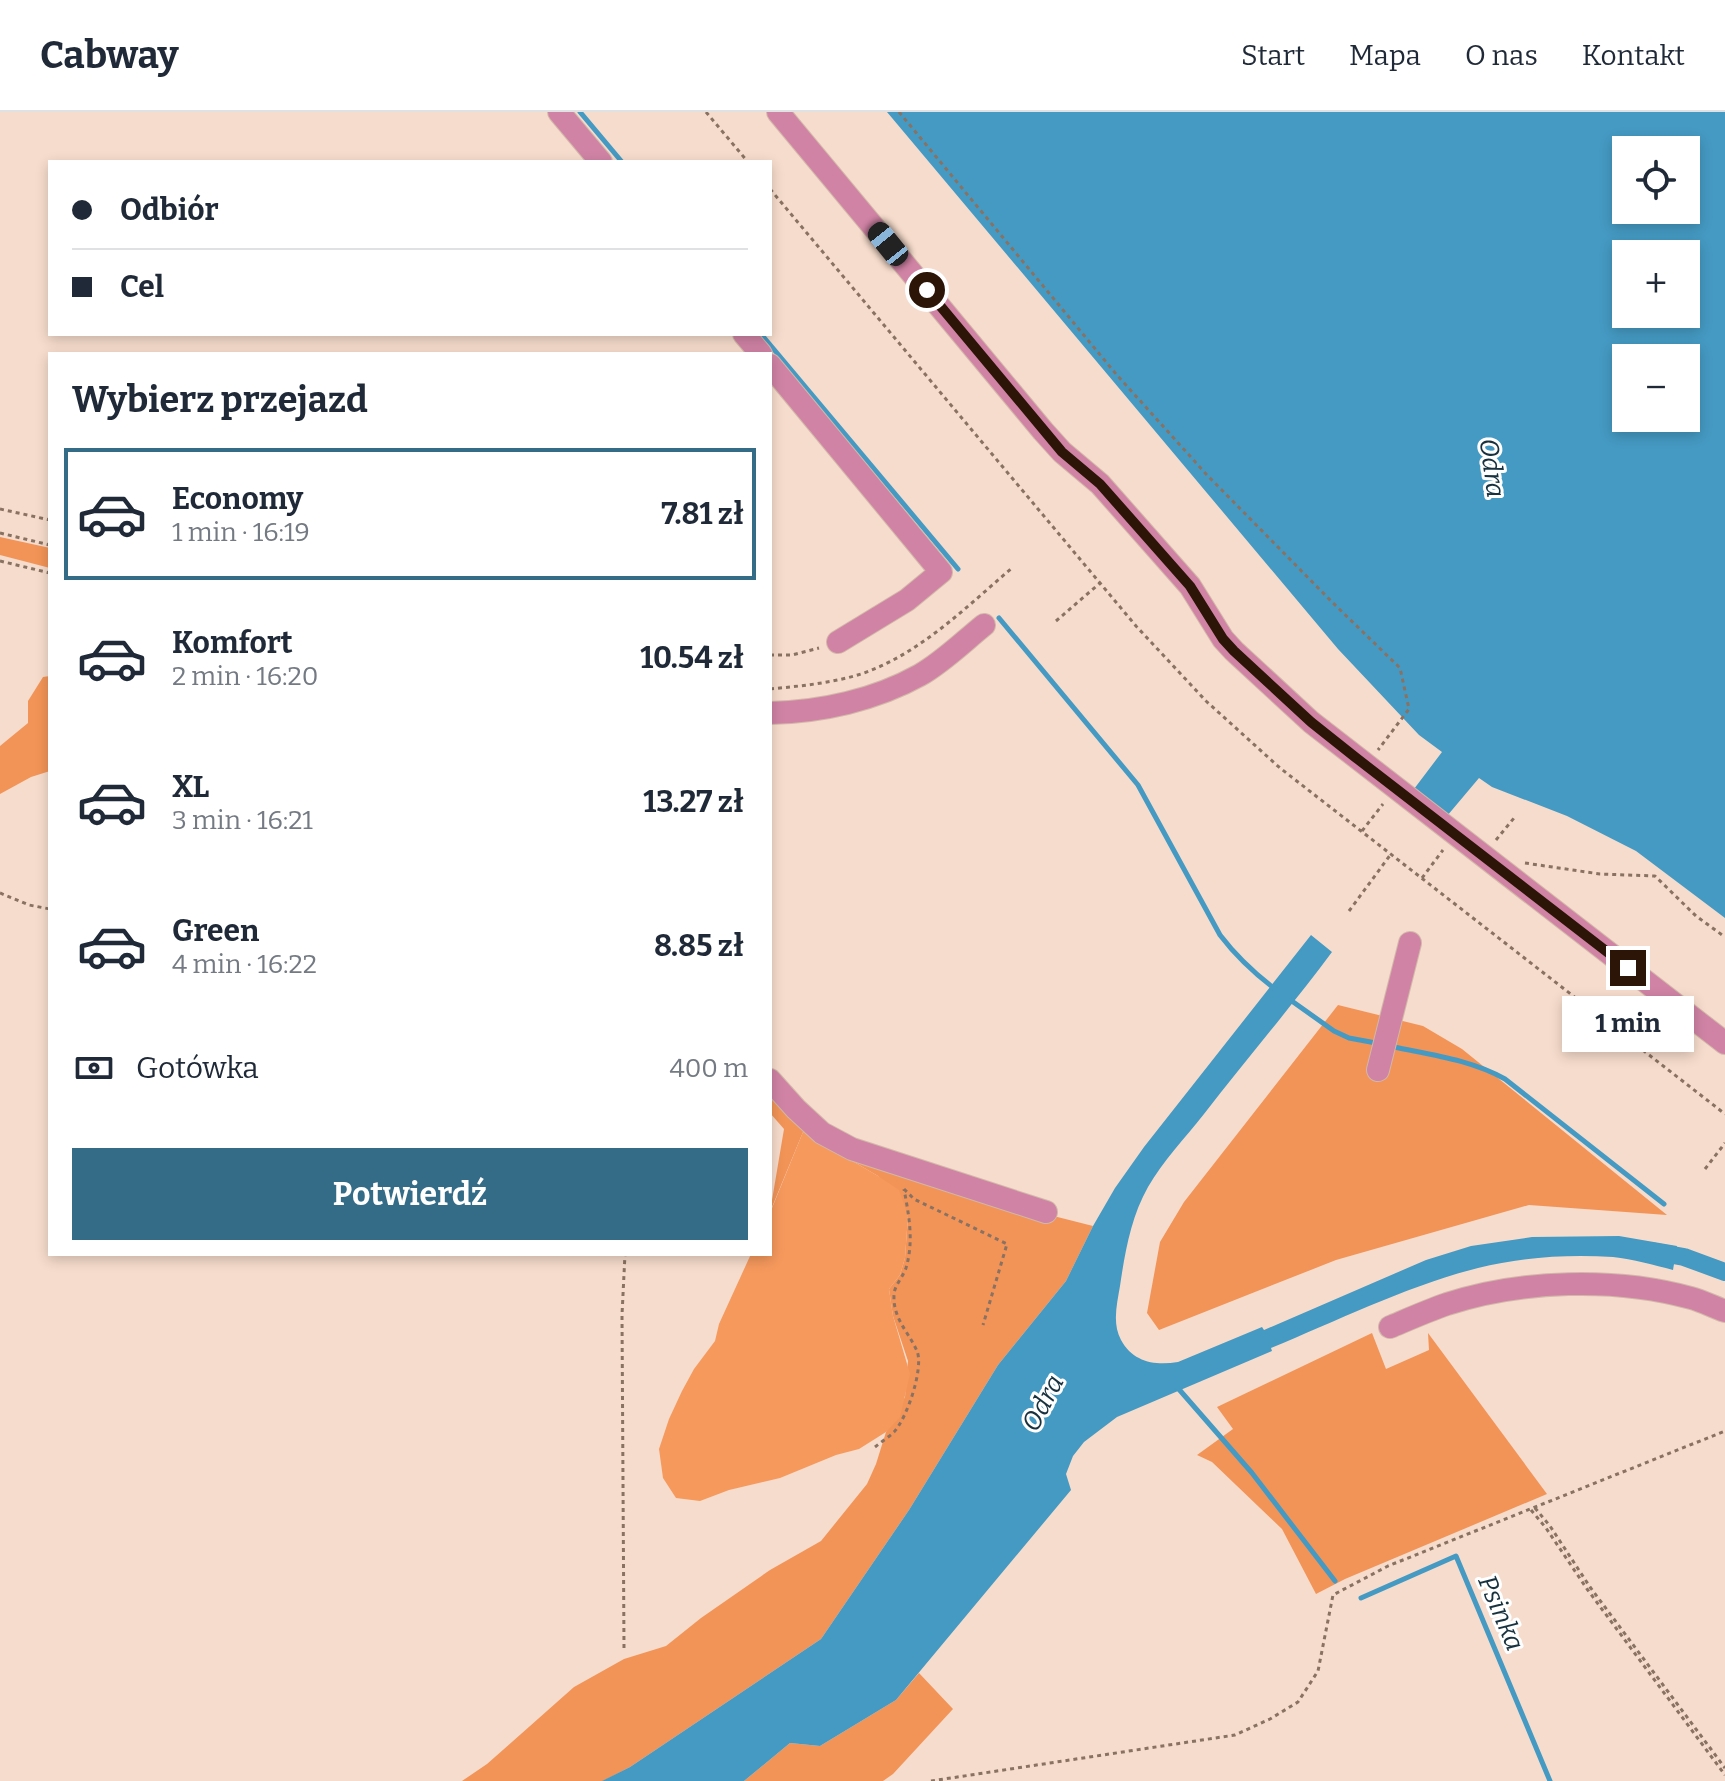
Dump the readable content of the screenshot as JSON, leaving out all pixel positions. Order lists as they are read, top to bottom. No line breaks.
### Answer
{"water":["Odra","Psinka"],"page":{"header":"Cabway","nav":["Start","Mapa","O nas","Kontakt"],"map_buttons":["+","−"],"banner":["Odbiór","Cel"],"heading":"Wybierz przejazd","list":[{"name":"Economy","note":"1 min · 16:19","value":"7.81 zł"},{"name":"Komfort","note":"2 min · 16:20","value":"10.54 zł"},{"name":"XL","note":"3 min · 16:21","value":"13.27 zł"},{"name":"Green","note":"4 min · 16:22","value":"8.85 zł"}],"bubble":"1 min","pay":["Gotówka","400 m"],"buttons":"Potwierdź"}}
